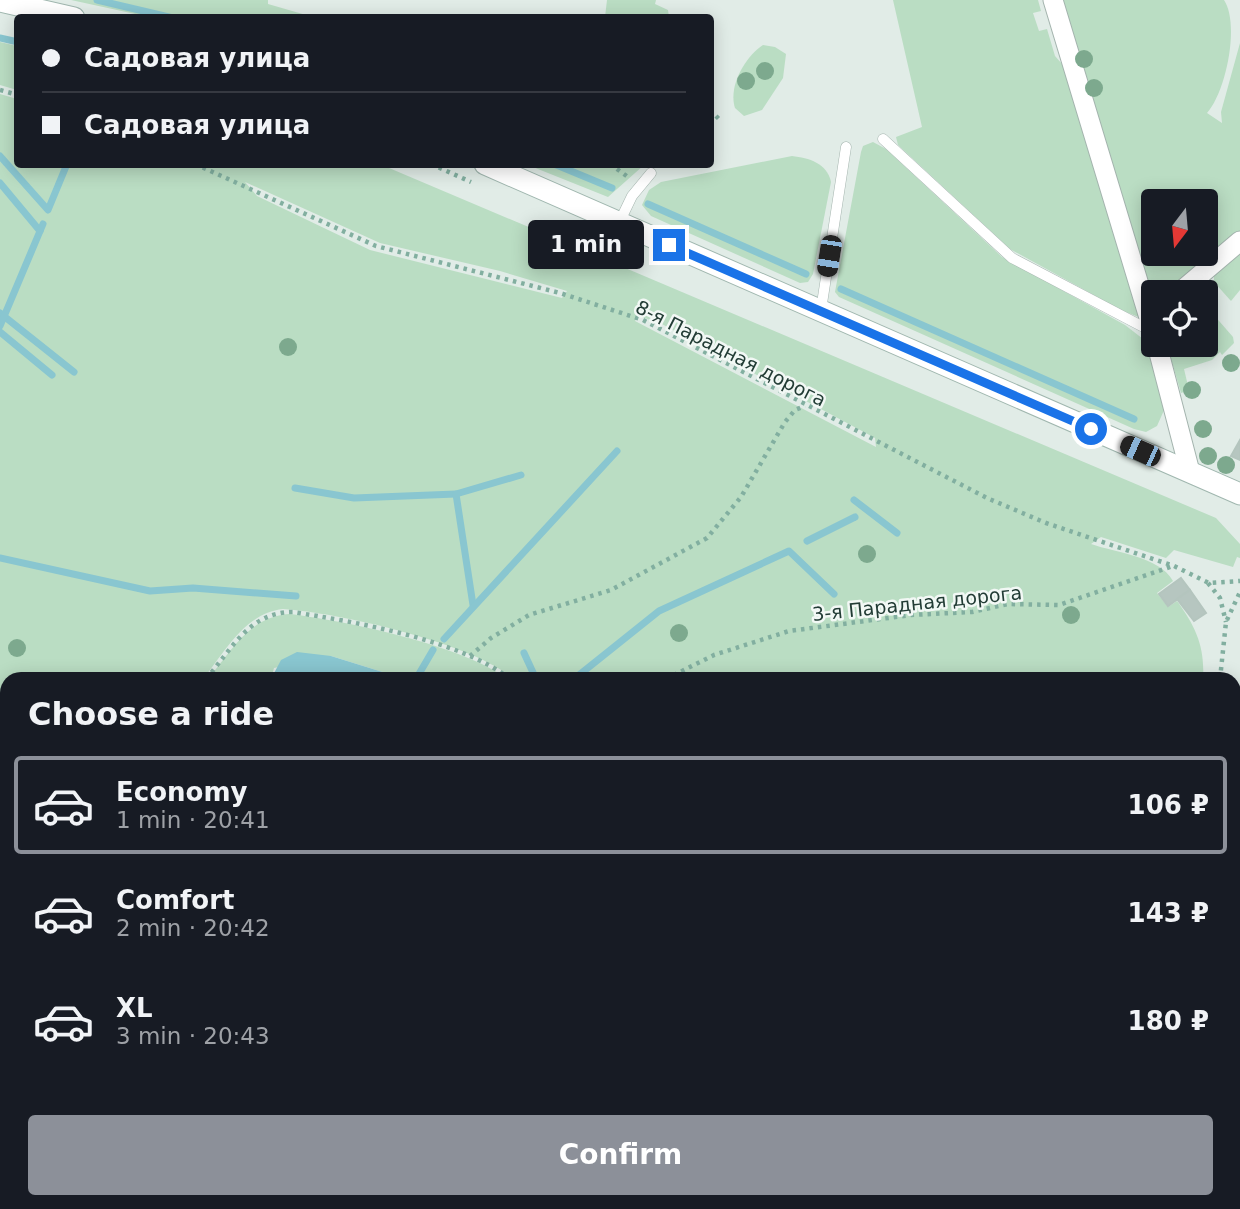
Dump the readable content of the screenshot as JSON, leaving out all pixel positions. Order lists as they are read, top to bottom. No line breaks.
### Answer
{"streets":{"path":["8-я Парадная дорога","3-я Парадная дорога"]},"crossings":[["8-я Парадная дорога","3-я Парадная дорога"]],"north":"bottom","page":{"banner":["Садовая улица","Садовая улица"],"bubble":"1 min","heading":"Choose a ride","list":[{"name":"Economy","note":"1 min · 20:41","value":"106 ₽"},{"name":"Comfort","note":"2 min · 20:42","value":"143 ₽"},{"name":"XL","note":"3 min · 20:43","value":"180 ₽"}],"buttons":"Confirm"}}
